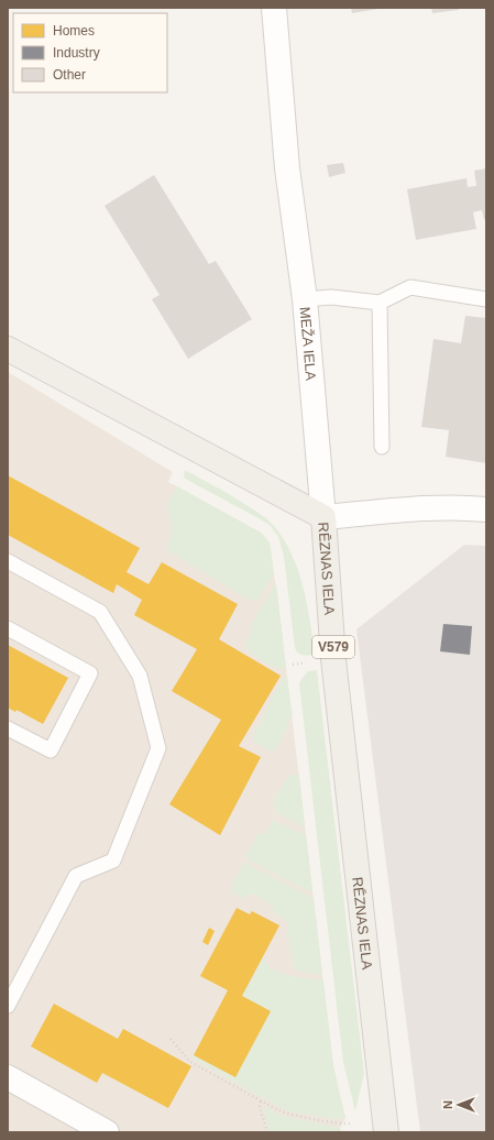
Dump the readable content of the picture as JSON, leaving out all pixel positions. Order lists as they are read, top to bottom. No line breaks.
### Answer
{"streets":{"main road":["RĒZNAS IELA","V579"],"street":["MEŽA IELA"]},"crossings":[["MEŽA IELA","RĒZNAS IELA"]],"legend":["Homes","Industry","Other"],"north":"left"}
